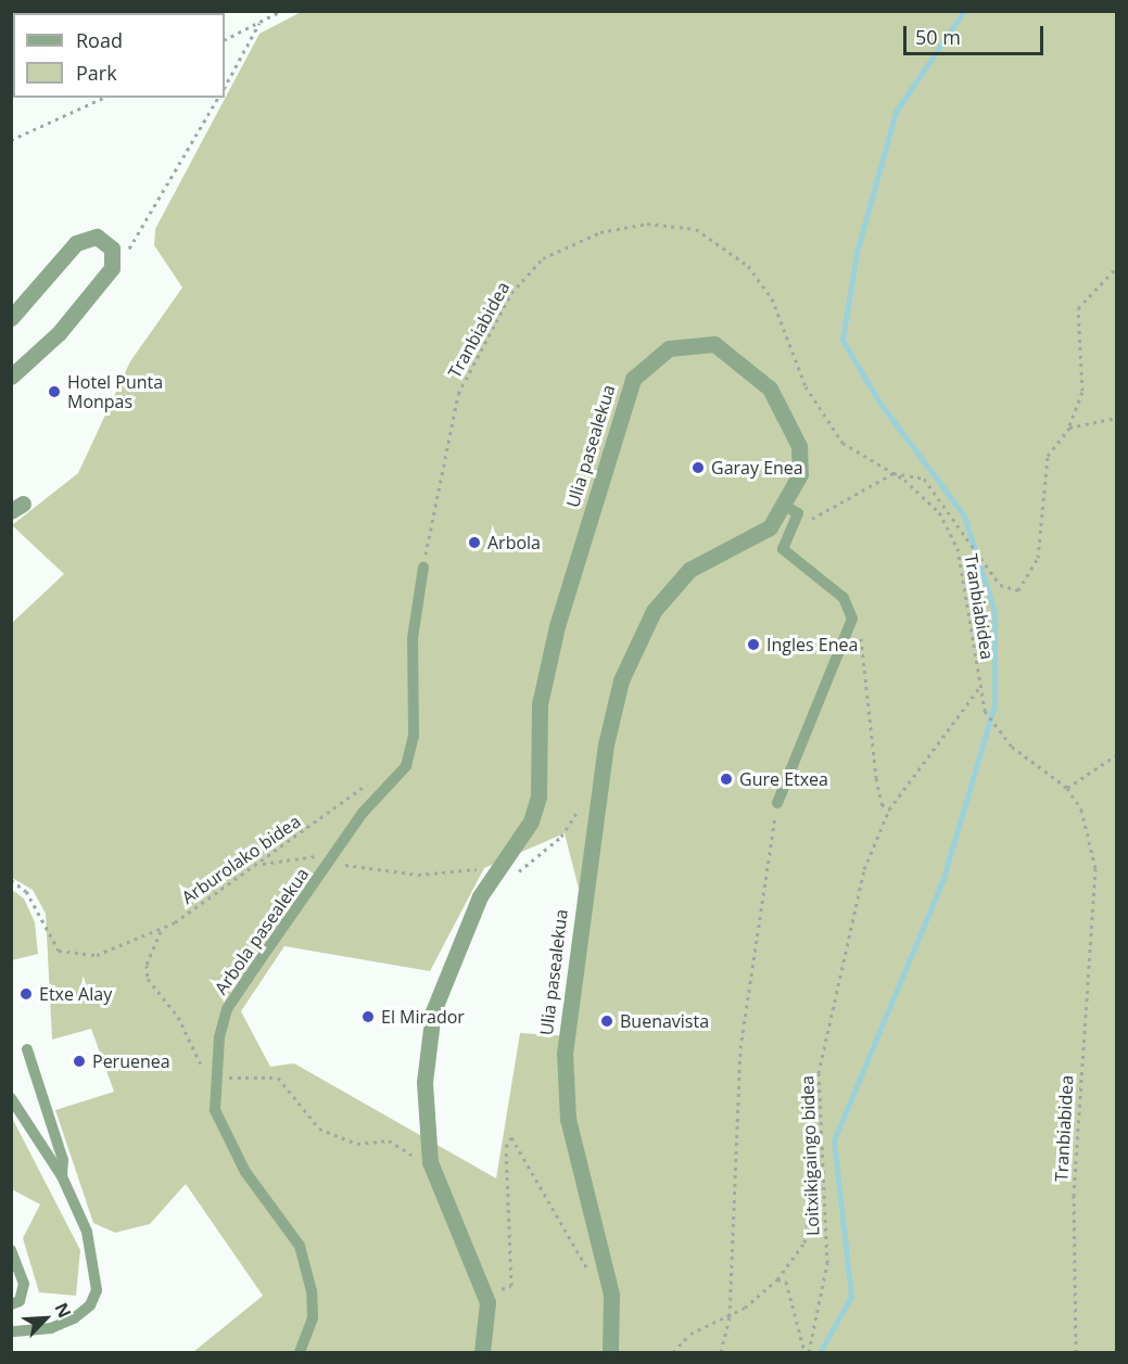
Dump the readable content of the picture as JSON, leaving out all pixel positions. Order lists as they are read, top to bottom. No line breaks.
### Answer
{"streets":{"street":["Ulia pasealekua"],"lane":["Arbola pasealekua"],"path":["Tranbiabidea","Arburolako bidea","Loitxikigaingo bidea"]},"crossings":[["Tranbiabidea","Arbola pasealekua"],["Tranbiabidea","Loitxikigaingo bidea"]],"places":["Hotel Punta Monpas","Garay Enea","Arbola","Ingles Enea","Gure Etxea","Etxe Alay","El Mirador","Buenavista","Peruenea"],"legend":["Road","Park"],"scale_bar":"50 m","north":"top right"}
